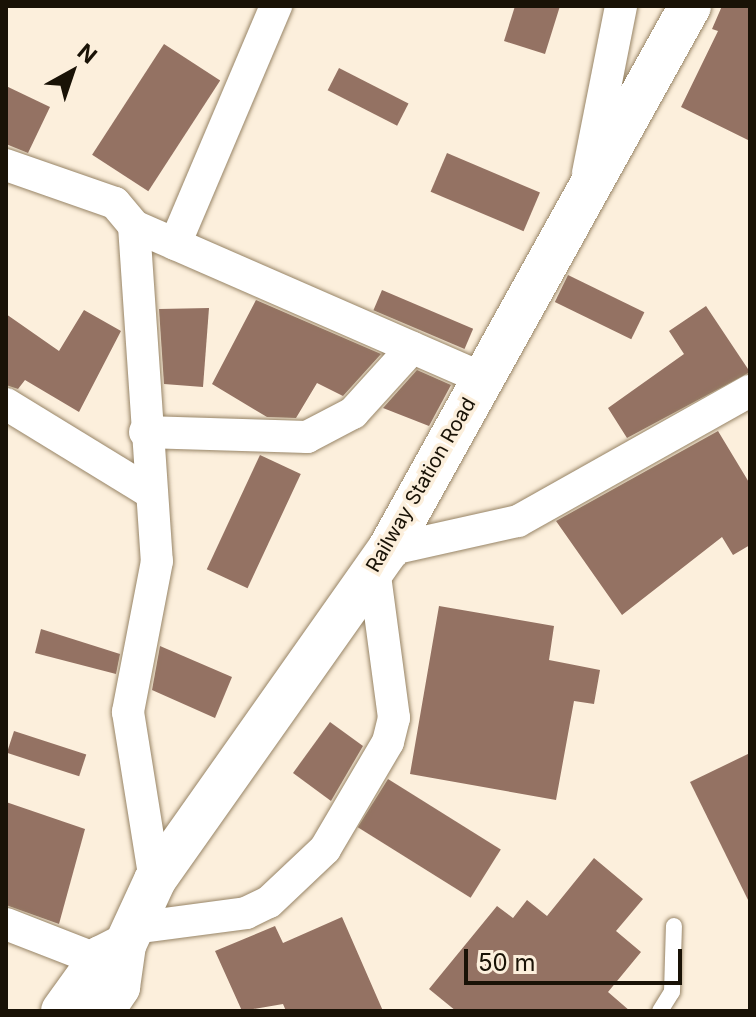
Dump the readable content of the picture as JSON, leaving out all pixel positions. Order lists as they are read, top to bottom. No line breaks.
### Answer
{"streets":{"street":["Railway Station Road"]},"scale_bar":"50 m","north":"top right"}
